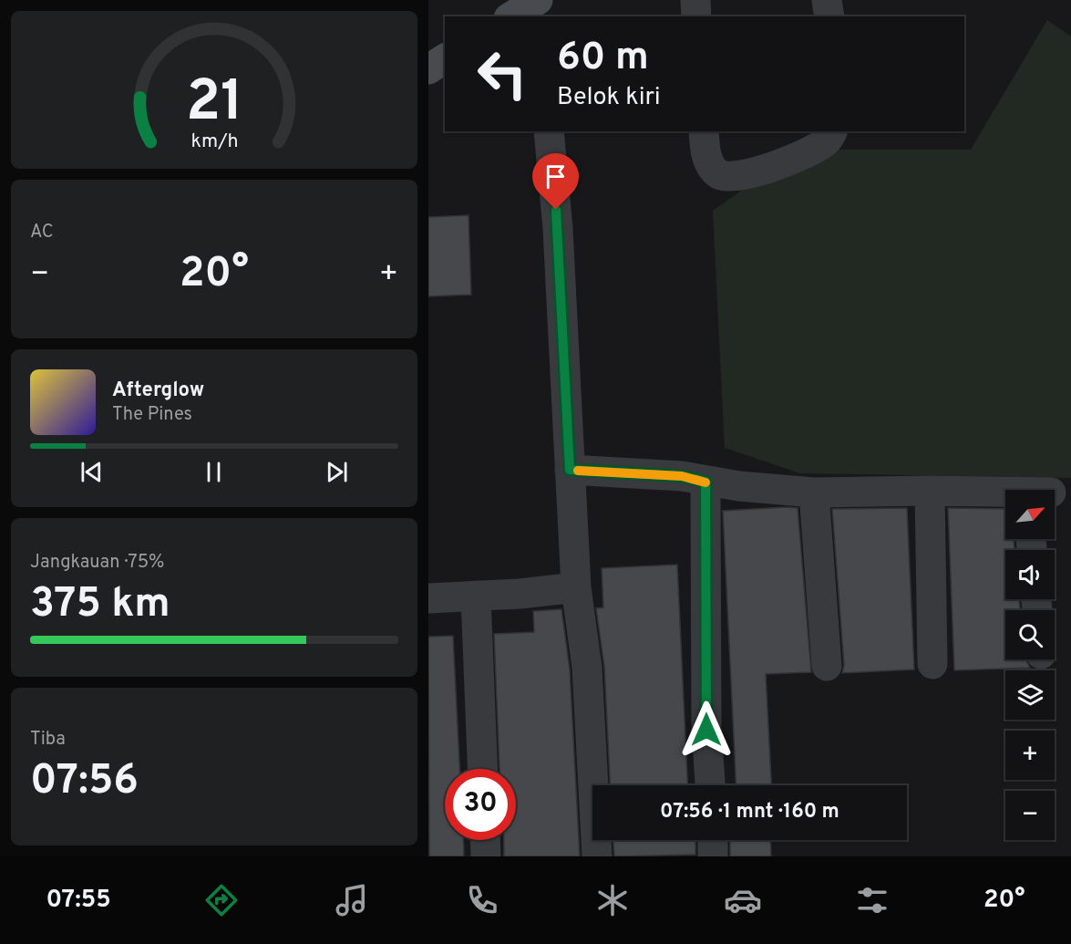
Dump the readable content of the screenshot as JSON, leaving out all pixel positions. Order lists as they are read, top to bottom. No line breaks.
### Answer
{"north":"top right","page":{"turn":["60 m","Belok kiri"],"tile":["AC",["Jangkauan · 75%","375 km"],["Tiba","07:56"]],"heat":["−","20°","+"],"song":["Afterglow","The Pines"],"map_buttons":["+","−"],"limit":"30","trip":"07:56 · 1 mnt · 160 m","tabs":["07:55","20°"],"gauge":["21","km/h"]}}
